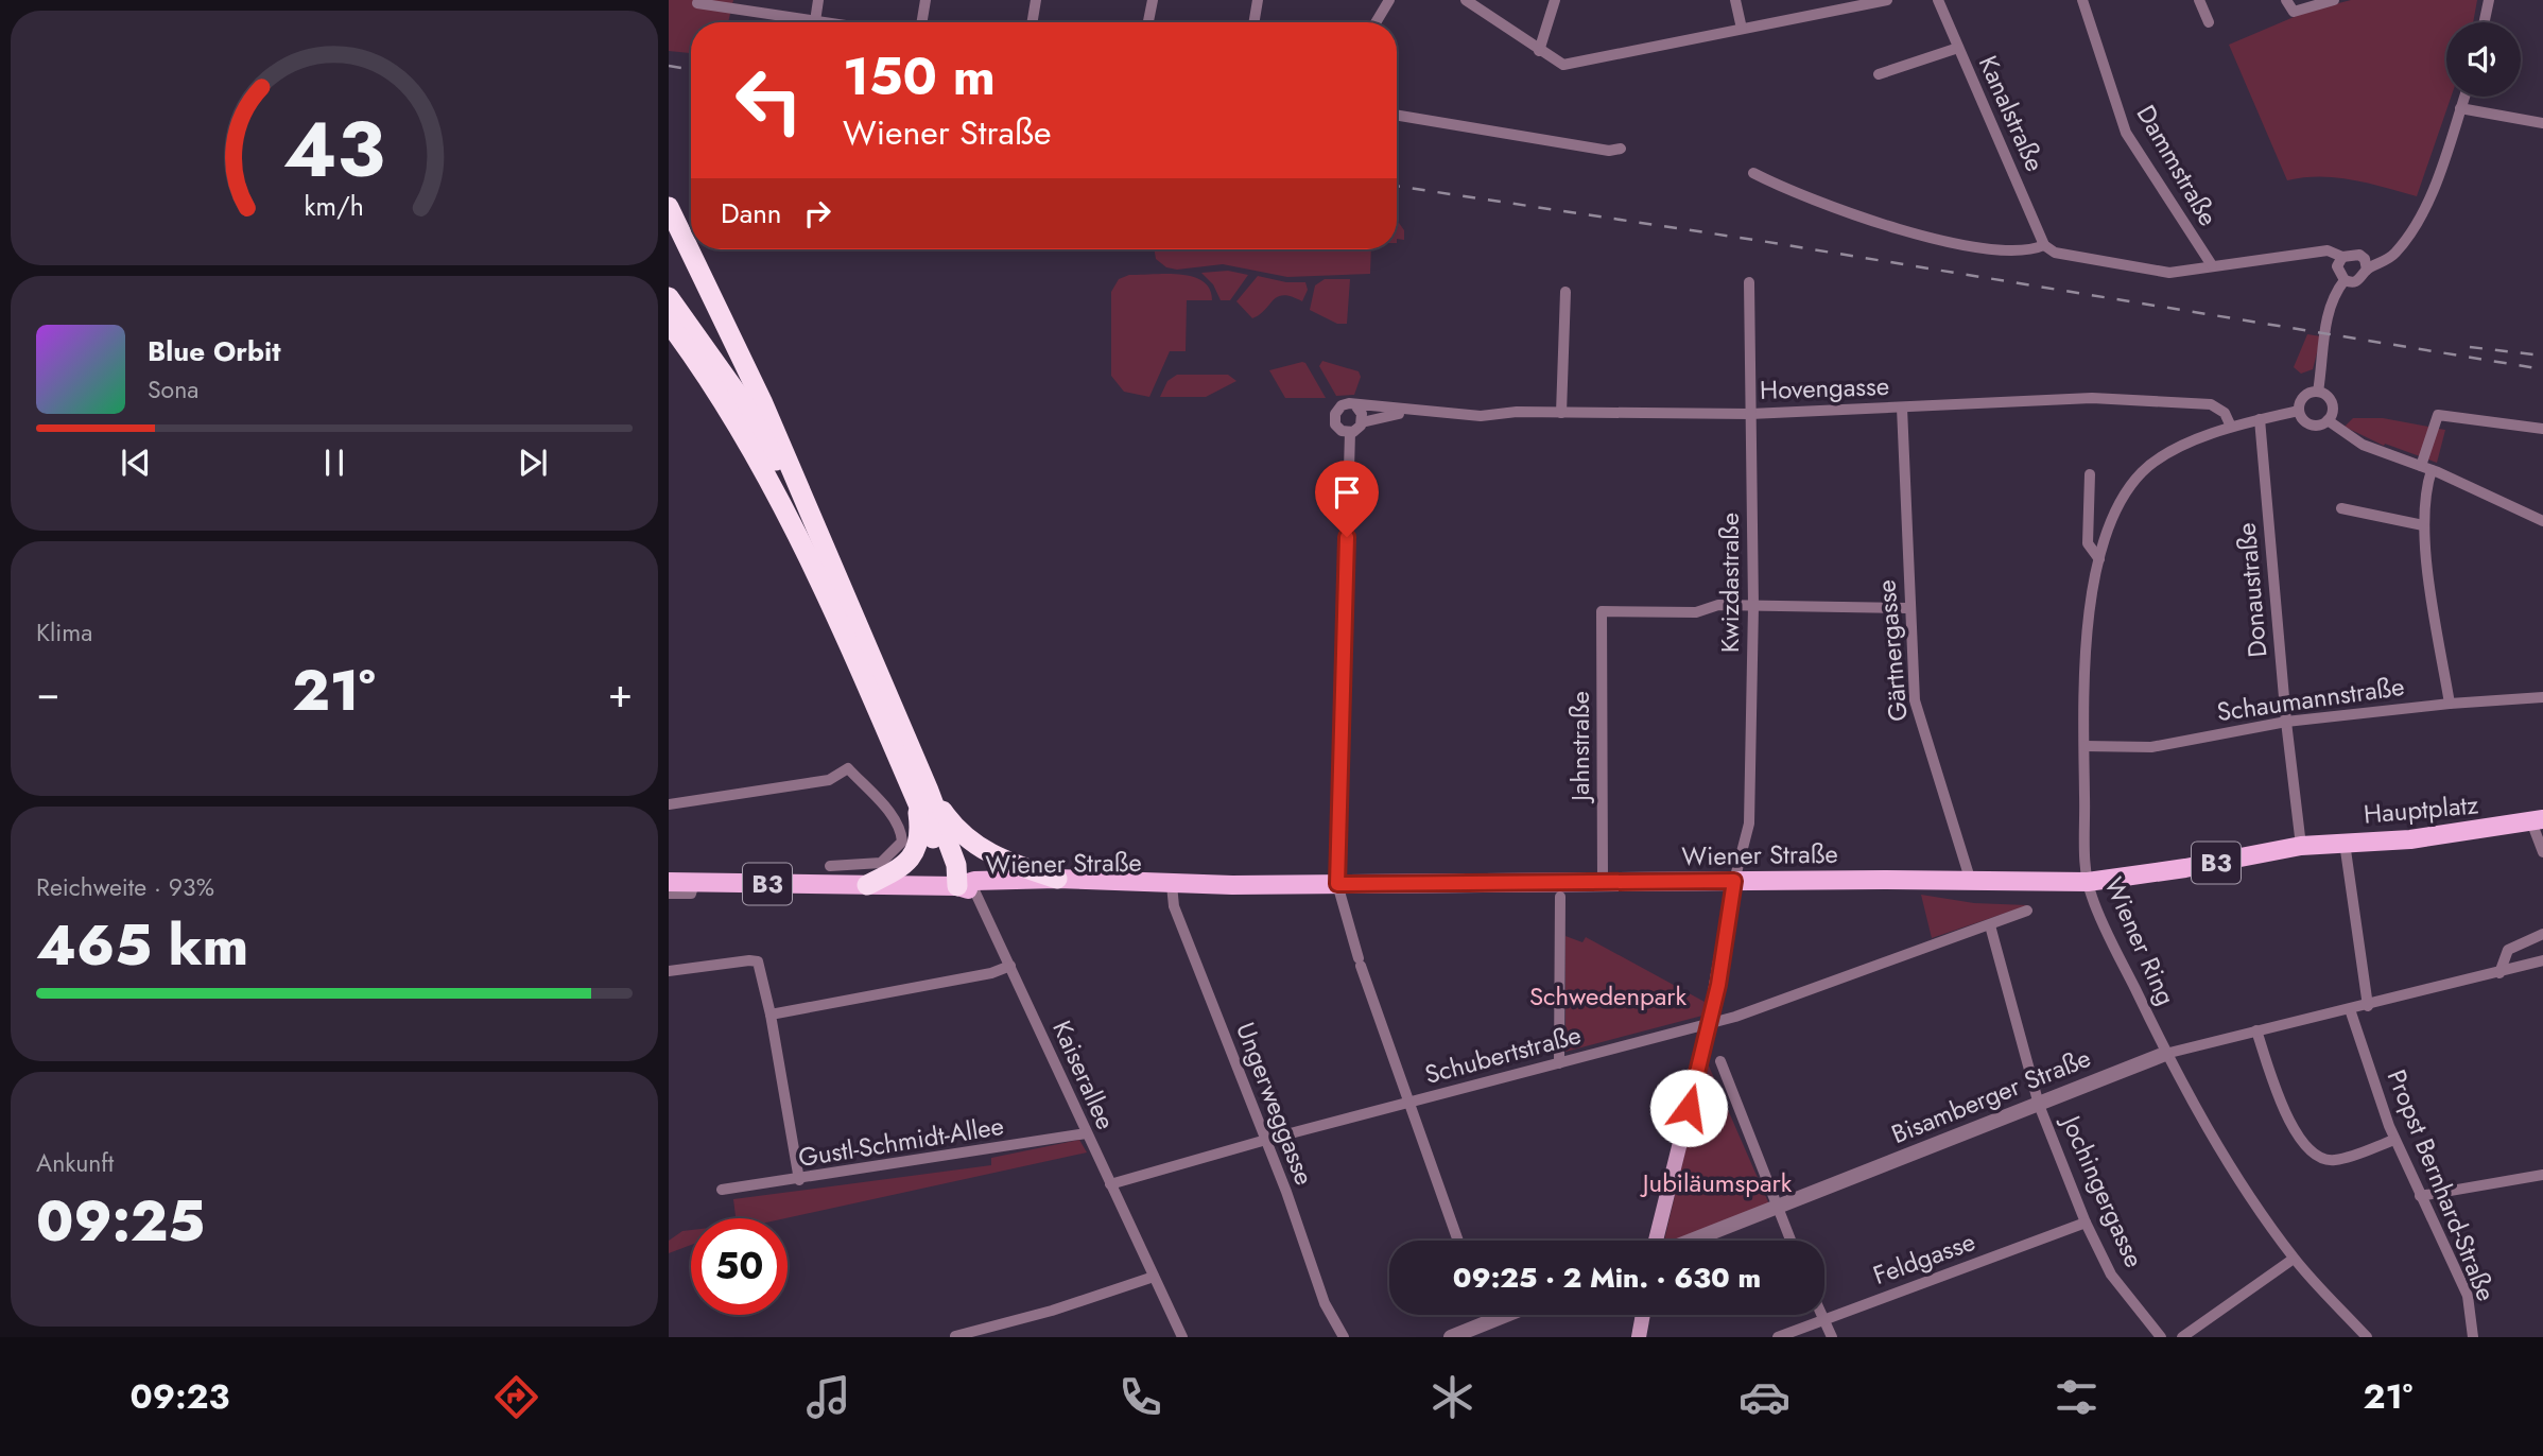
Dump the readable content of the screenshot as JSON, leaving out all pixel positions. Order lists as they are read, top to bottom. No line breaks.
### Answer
{"streets":{"main road":["Hauptplatz","Wiener Straße","B3"],"street":["Kanalstraße","Dammstraße","Hovengasse","Kwizdastraße","Donaustraße","Gärtnergasse","Schaumannstraße","Jahnstraße","Wiener Ring","Schubertstraße","Kaiserallee","Bisamberger Straße","Ungerweggasse","Gustl-Schmidt-Allee","Propst Bernhard-Straße","Jochingergasse","Feldgasse"]},"crossings":[["Hovengasse","Kwizdastraße"],["Hovengasse","Gärtnergasse"],["Hovengasse","Wiener Ring"],["Kwizdastraße","Jahnstraße"],["Kwizdastraße","Wiener Straße"],["Donaustraße","Schaumannstraße"],["Donaustraße","Wiener Straße"],["Donaustraße","Wiener Ring"],["Gärtnergasse","Wiener Straße"],["Schaumannstraße","Wiener Ring"],["Jahnstraße","Wiener Straße"],["Hauptplatz","Wiener Straße"],["Wiener Straße","Wiener Ring"],["Wiener Straße","Kaiserallee"],["Wiener Straße","Ungerweggasse"],["Wiener Ring","Bisamberger Straße"],["Schubertstraße","Kaiserallee"],["Schubertstraße","Ungerweggasse"],["Schubertstraße","Jochingergasse"],["Kaiserallee","Gustl-Schmidt-Allee"],["Bisamberger Straße","Propst Bernhard-Straße"],["Bisamberger Straße","Jochingergasse"],["Jochingergasse","Feldgasse"]],"parks":["Schwedenpark","Jubiläumspark"],"page":{"turn":["150 m","Wiener Straße"],"then":"Dann","song":["Blue Orbit","Sona"],"tile":["Klima",["Reichweite · 93%","465 km"],["Ankunft","09:25"]],"heat":["−","21°","+"],"limit":"50","trip":"09:25 · 2 Min. · 630 m","tabs":["09:23","21°"],"gauge":["43","km/h"]}}
